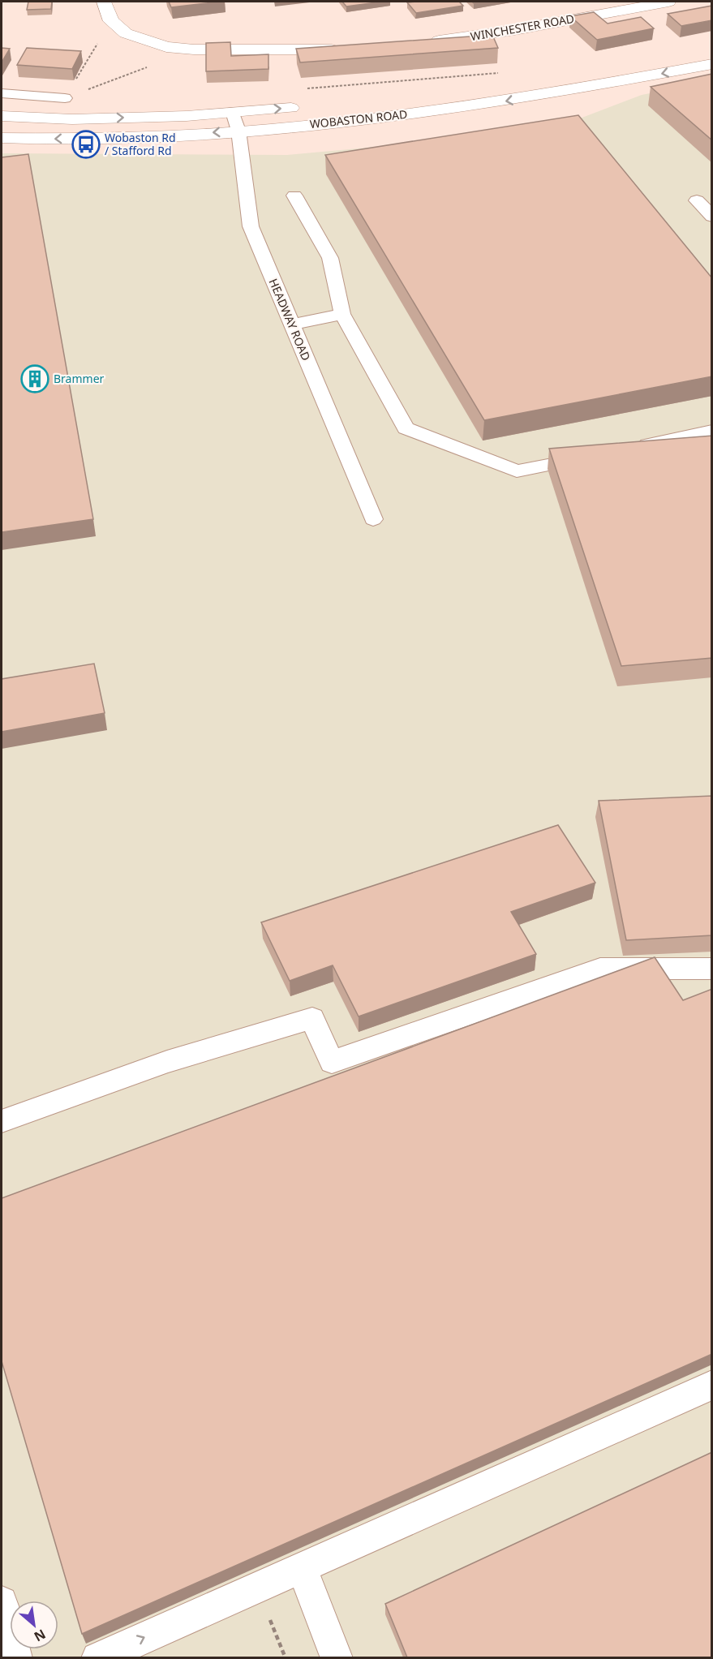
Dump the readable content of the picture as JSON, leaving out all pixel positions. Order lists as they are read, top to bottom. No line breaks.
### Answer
{"streets":{"street":["WINCHESTER ROAD","WOBASTON ROAD"],"lane":["HEADWAY ROAD"]},"crossings":[["WOBASTON ROAD","HEADWAY ROAD"]],"places":{"bus stop":["Wobaston Rd / Stafford Rd"],"building":["Brammer"]},"north":"bottom right"}
